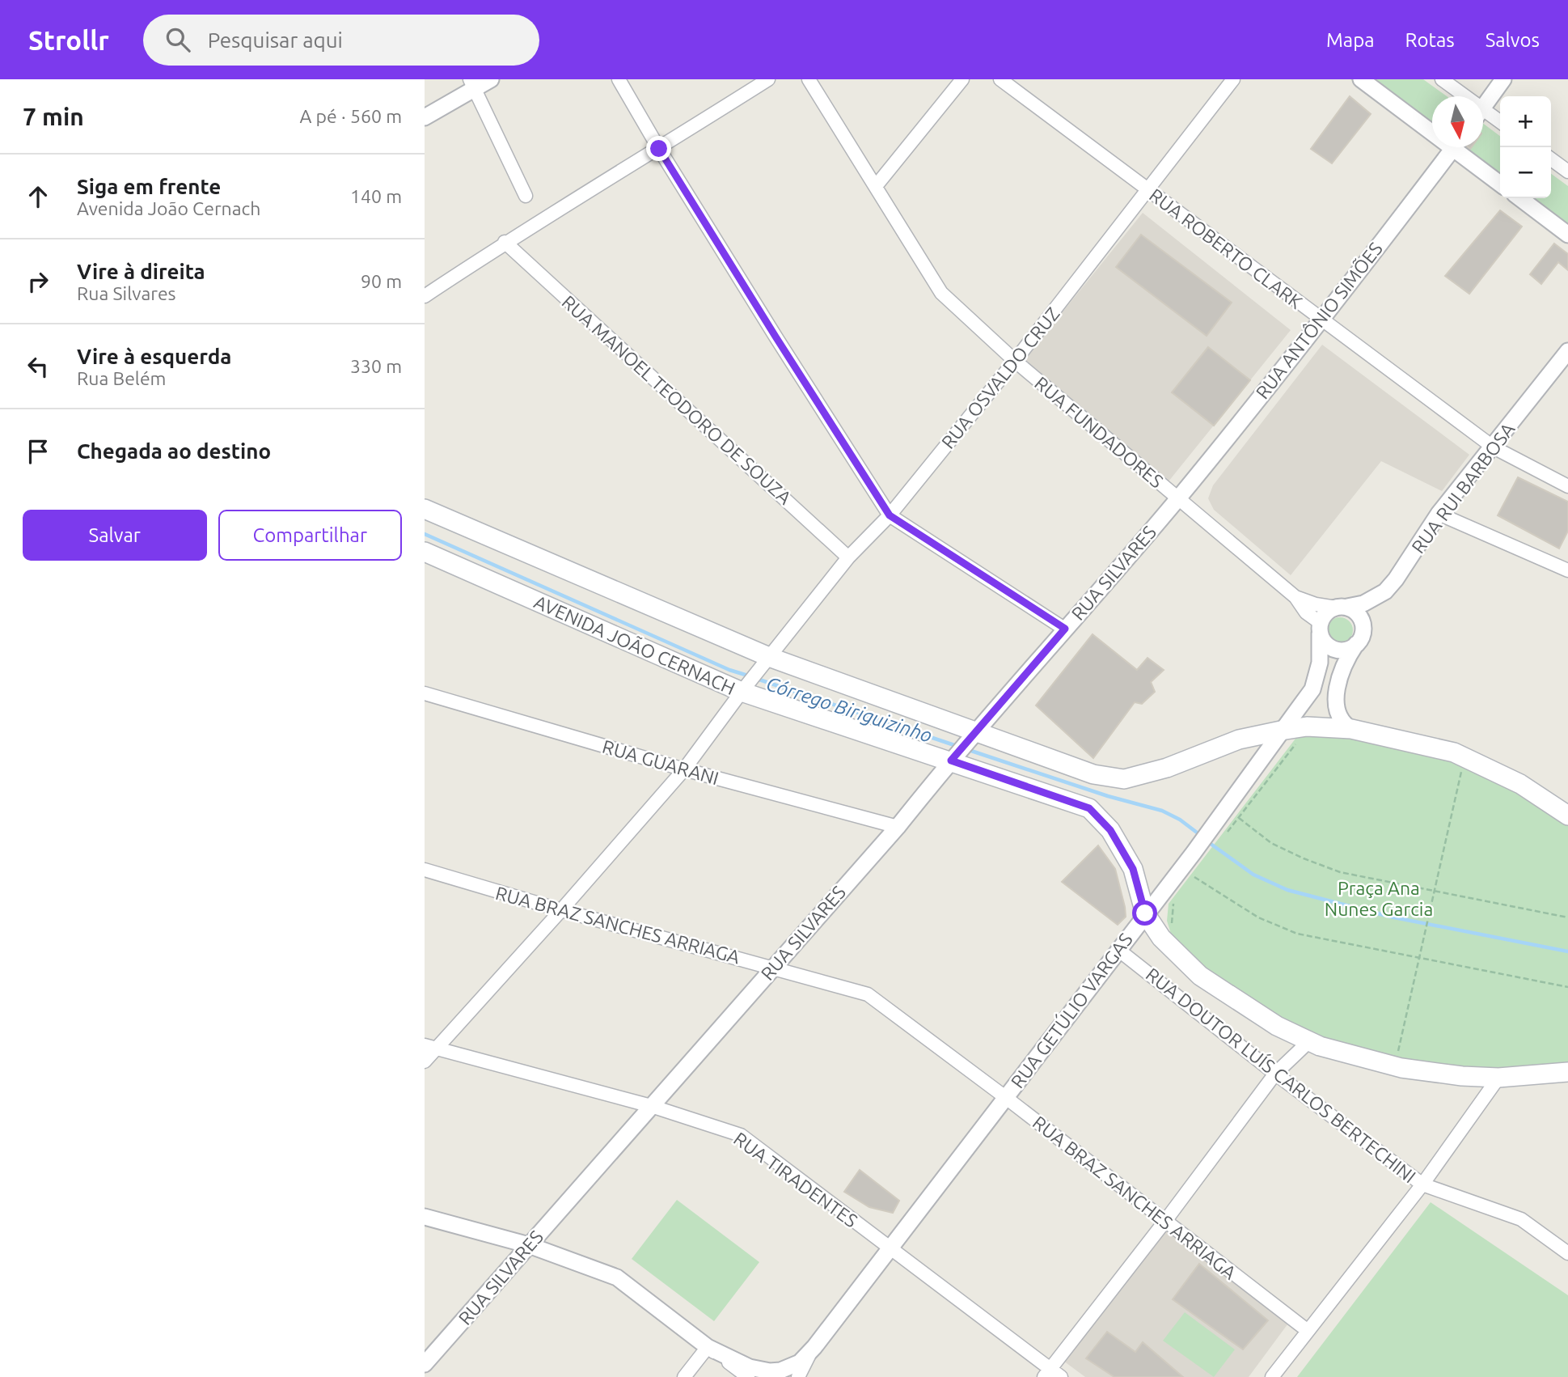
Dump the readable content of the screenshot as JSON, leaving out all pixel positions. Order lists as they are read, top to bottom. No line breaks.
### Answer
{"streets":{"main road":["AVENIDA JOÃO CERNACH"],"street":["RUA ROBERTO CLARK","RUA ANTÔNIO SIMÕES","RUA OSVALDO CRUZ","RUA MANOEL TEODORO DE SOUZA","RUA FUNDADORES","RUA RUI BARBOSA","RUA SILVARES","RUA GUARANI","RUA BRAZ SANCHES ARRIAGA","RUA GETÚLIO VARGAS","RUA DOUTOR LUÍS CARLOS BERTECHINI","RUA TIRADENTES"]},"crossings":[["RUA ROBERTO CLARK","RUA ANTÔNIO SIMÕES"],["RUA ROBERTO CLARK","RUA OSVALDO CRUZ"],["RUA ROBERTO CLARK","RUA RUI BARBOSA"],["RUA ANTÔNIO SIMÕES","RUA FUNDADORES"],["RUA ANTÔNIO SIMÕES","RUA SILVARES"],["RUA OSVALDO CRUZ","RUA MANOEL TEODORO DE SOUZA"],["RUA OSVALDO CRUZ","RUA FUNDADORES"],["RUA OSVALDO CRUZ","AVENIDA JOÃO CERNACH"],["RUA OSVALDO CRUZ","RUA GUARANI"],["RUA OSVALDO CRUZ","RUA BRAZ SANCHES ARRIAGA"],["RUA OSVALDO CRUZ","RUA TIRADENTES"],["RUA FUNDADORES","RUA RUI BARBOSA"],["RUA FUNDADORES","RUA SILVARES"],["RUA FUNDADORES","RUA GETÚLIO VARGAS"],["RUA RUI BARBOSA","RUA GETÚLIO VARGAS"],["RUA SILVARES","AVENIDA JOÃO CERNACH"],["RUA SILVARES","RUA GUARANI"],["RUA SILVARES","RUA BRAZ SANCHES ARRIAGA"],["RUA SILVARES","RUA TIRADENTES"],["AVENIDA JOÃO CERNACH","RUA GETÚLIO VARGAS"],["RUA BRAZ SANCHES ARRIAGA","RUA GETÚLIO VARGAS"],["RUA GETÚLIO VARGAS","RUA DOUTOR LUÍS CARLOS BERTECHINI"],["RUA GETÚLIO VARGAS","RUA TIRADENTES"]],"water":["Córrego Biriguizinho"],"parks":["Praça Ana Nunes Garcia"],"north":"bottom","page":{"header":"Strollr","search":"Pesquisar aqui","nav":["Mapa","Rotas","Salvos"],"heading":["7 min","A pé · 560 m"],"map_buttons":["+","−"],"list":[["Siga em frente","Avenida João Cernach","140 m"],["Vire à direita","Rua Silvares","90 m"],["Vire à esquerda","Rua Belém","330 m"],"Chegada ao destino"],"buttons":["Salvar","Compartilhar"]}}
